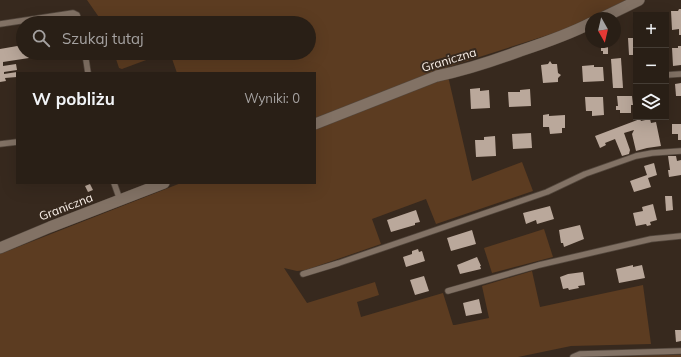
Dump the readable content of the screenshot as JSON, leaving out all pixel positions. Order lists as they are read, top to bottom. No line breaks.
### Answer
{"streets":{"street":["Graniczna"]},"north":"bottom","page":{"map_buttons":["+","−"],"search":"Szukaj tutaj","heading":["W pobliżu","Wyniki: 0"]}}
